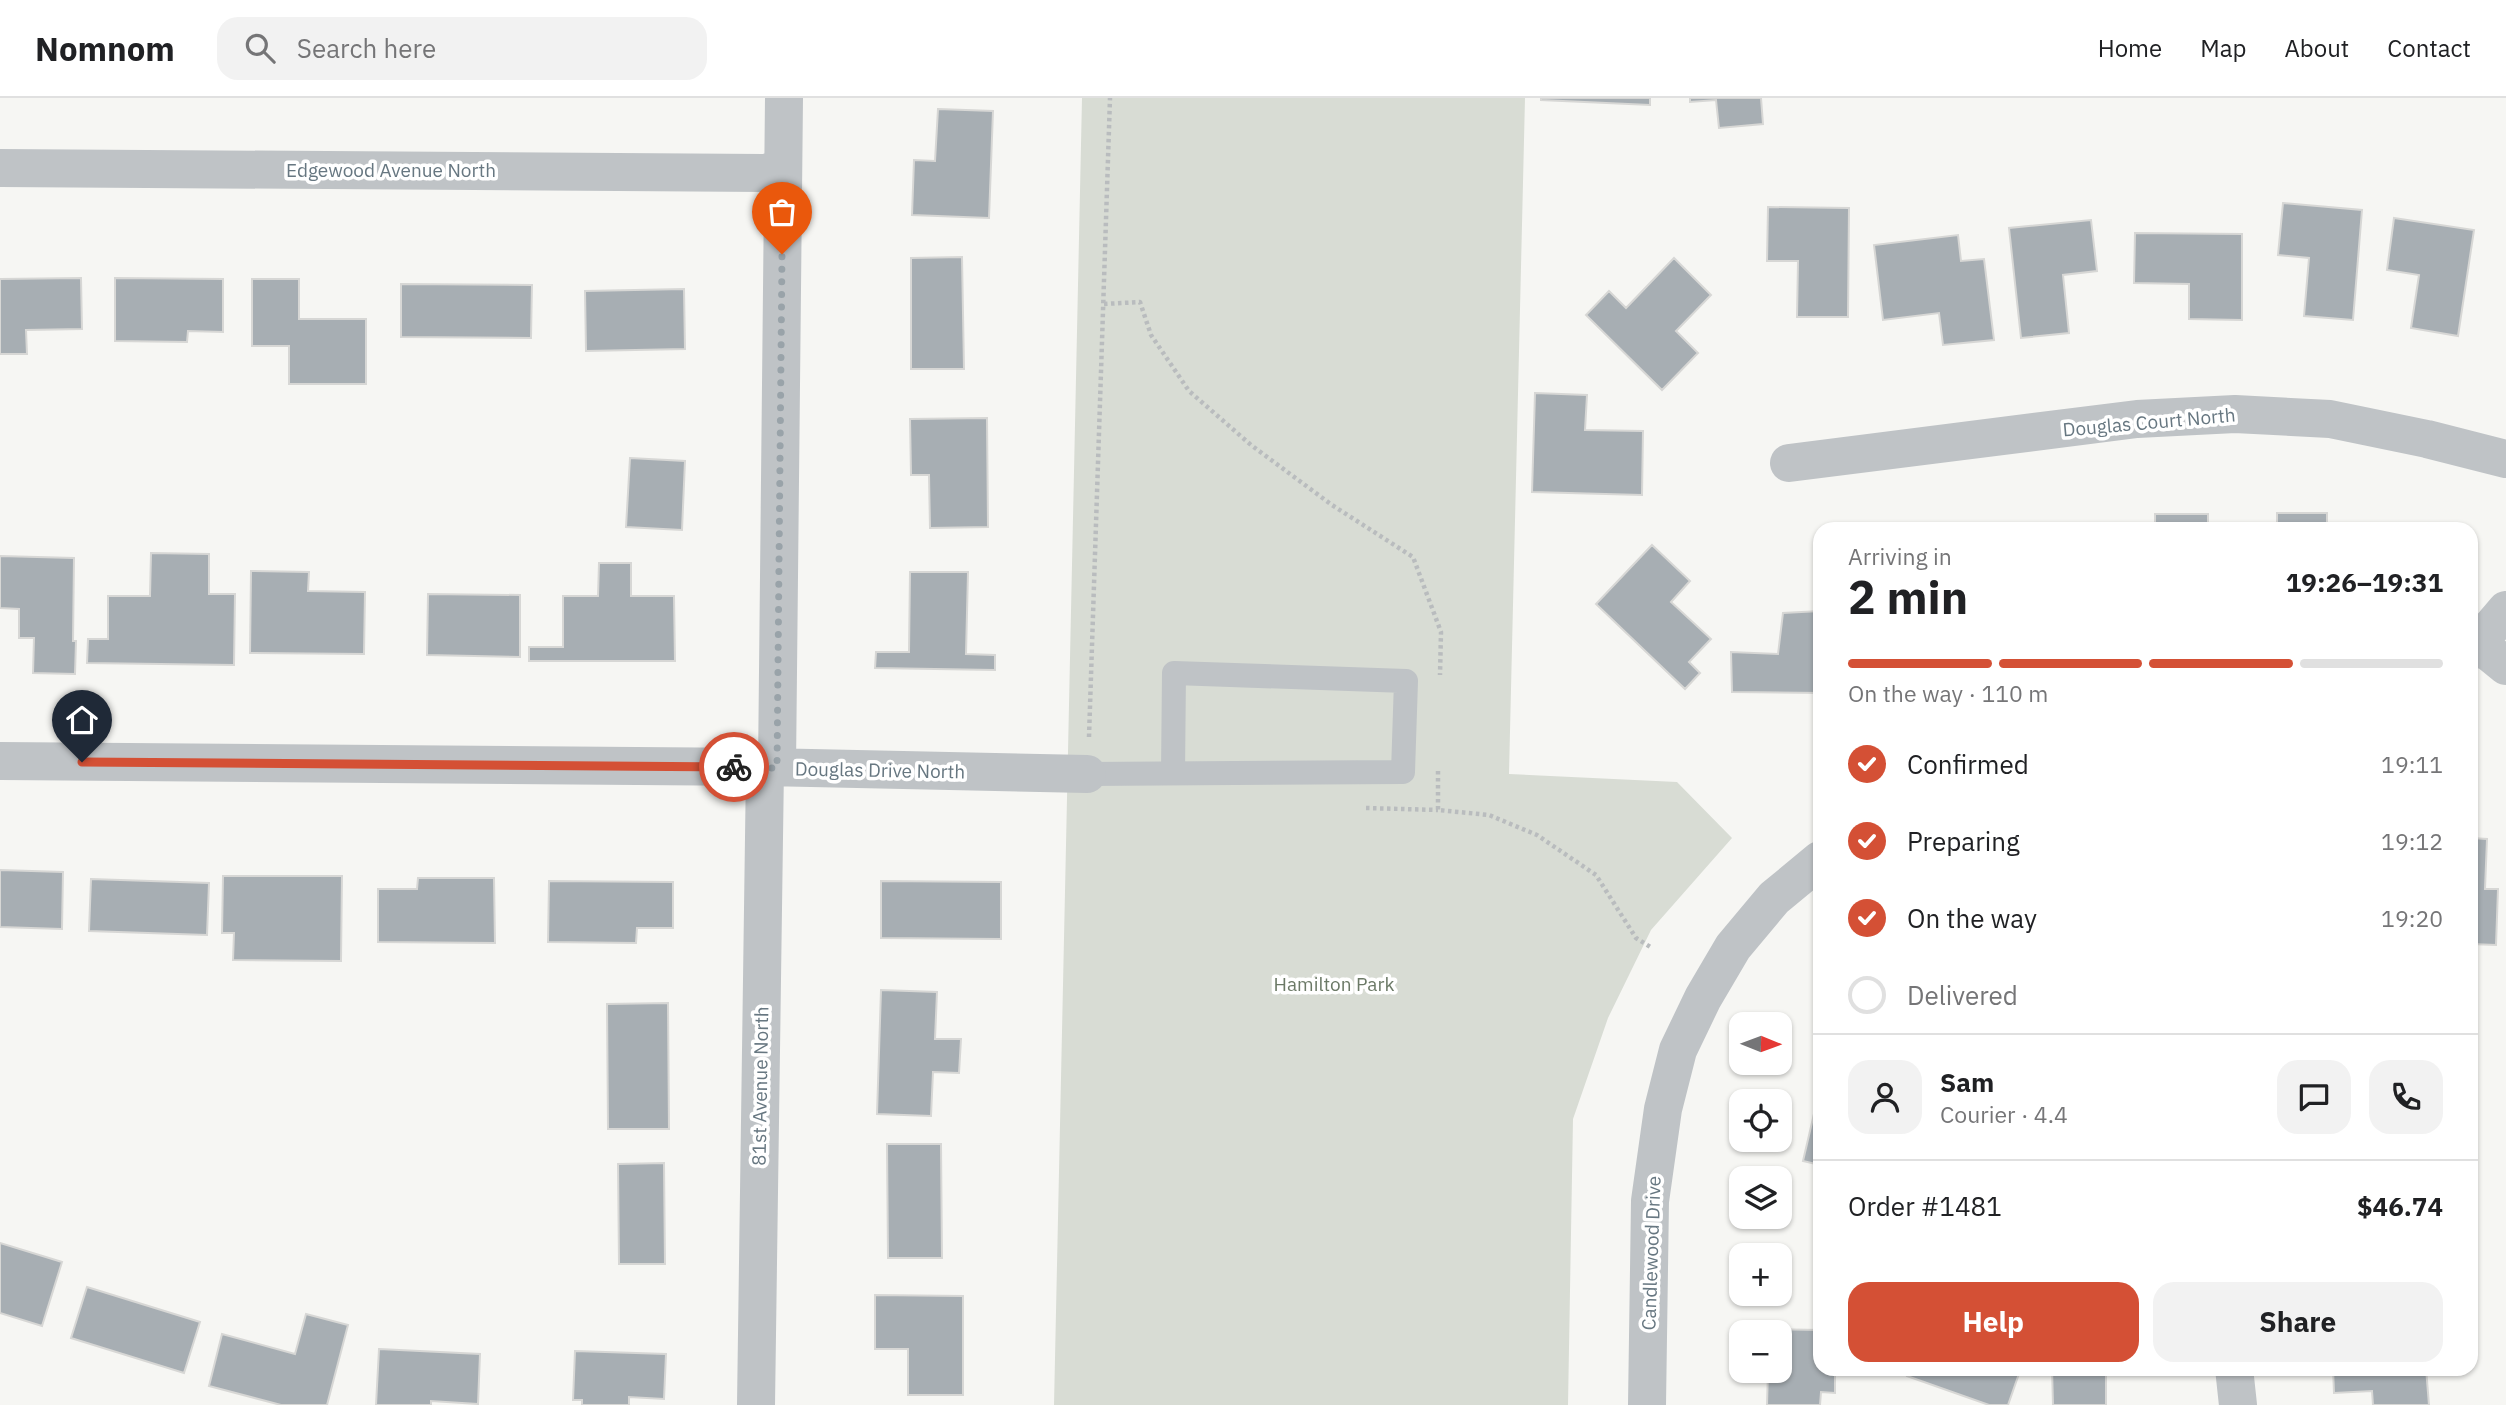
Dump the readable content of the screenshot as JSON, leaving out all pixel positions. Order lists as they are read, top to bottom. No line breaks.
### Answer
{"streets":{"street":["Edgewood Avenue North","Douglas Court North","Douglas Drive North","81st Avenue North","Candlewood Drive"]},"crossings":[["Edgewood Avenue North","81st Avenue North"],["Douglas Drive North","81st Avenue North"]],"parks":["Hamilton Park"],"north":"right","page":{"header":"Nomnom","search":"Search here","nav":["Home","Map","About","Contact"],"heading":["2 min","Arriving in","19:26–19:31"],"panel":["Sam","Courier · 4.4","Order #1481","$46.74"],"bar":"On the way · 110 m","list":[["Confirmed","19:11"],["Preparing","19:12"],["On the way","19:20"],"Delivered"],"map_buttons":["+","−"],"buttons":["Help","Share"]}}
